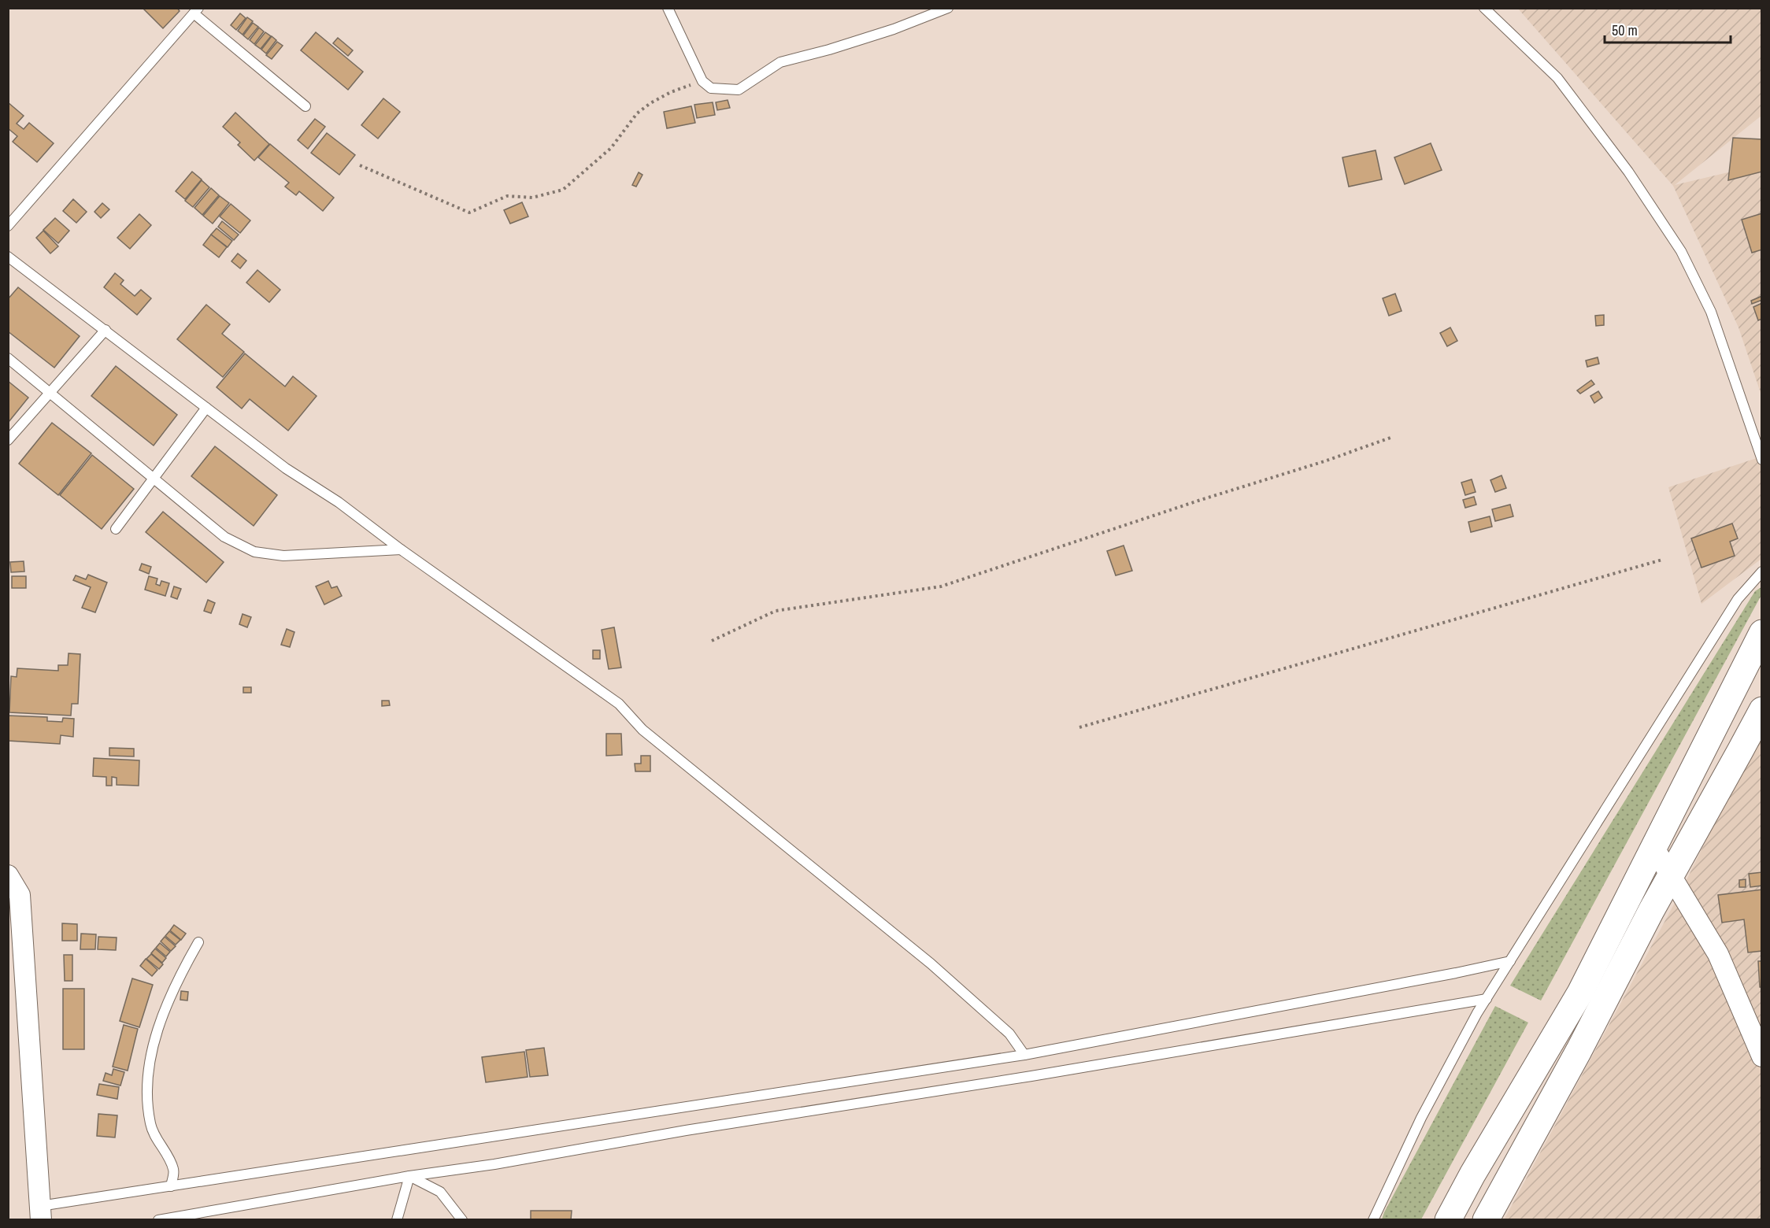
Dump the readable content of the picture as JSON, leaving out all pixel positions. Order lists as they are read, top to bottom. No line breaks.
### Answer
{"scale_bar":"50 m"}
